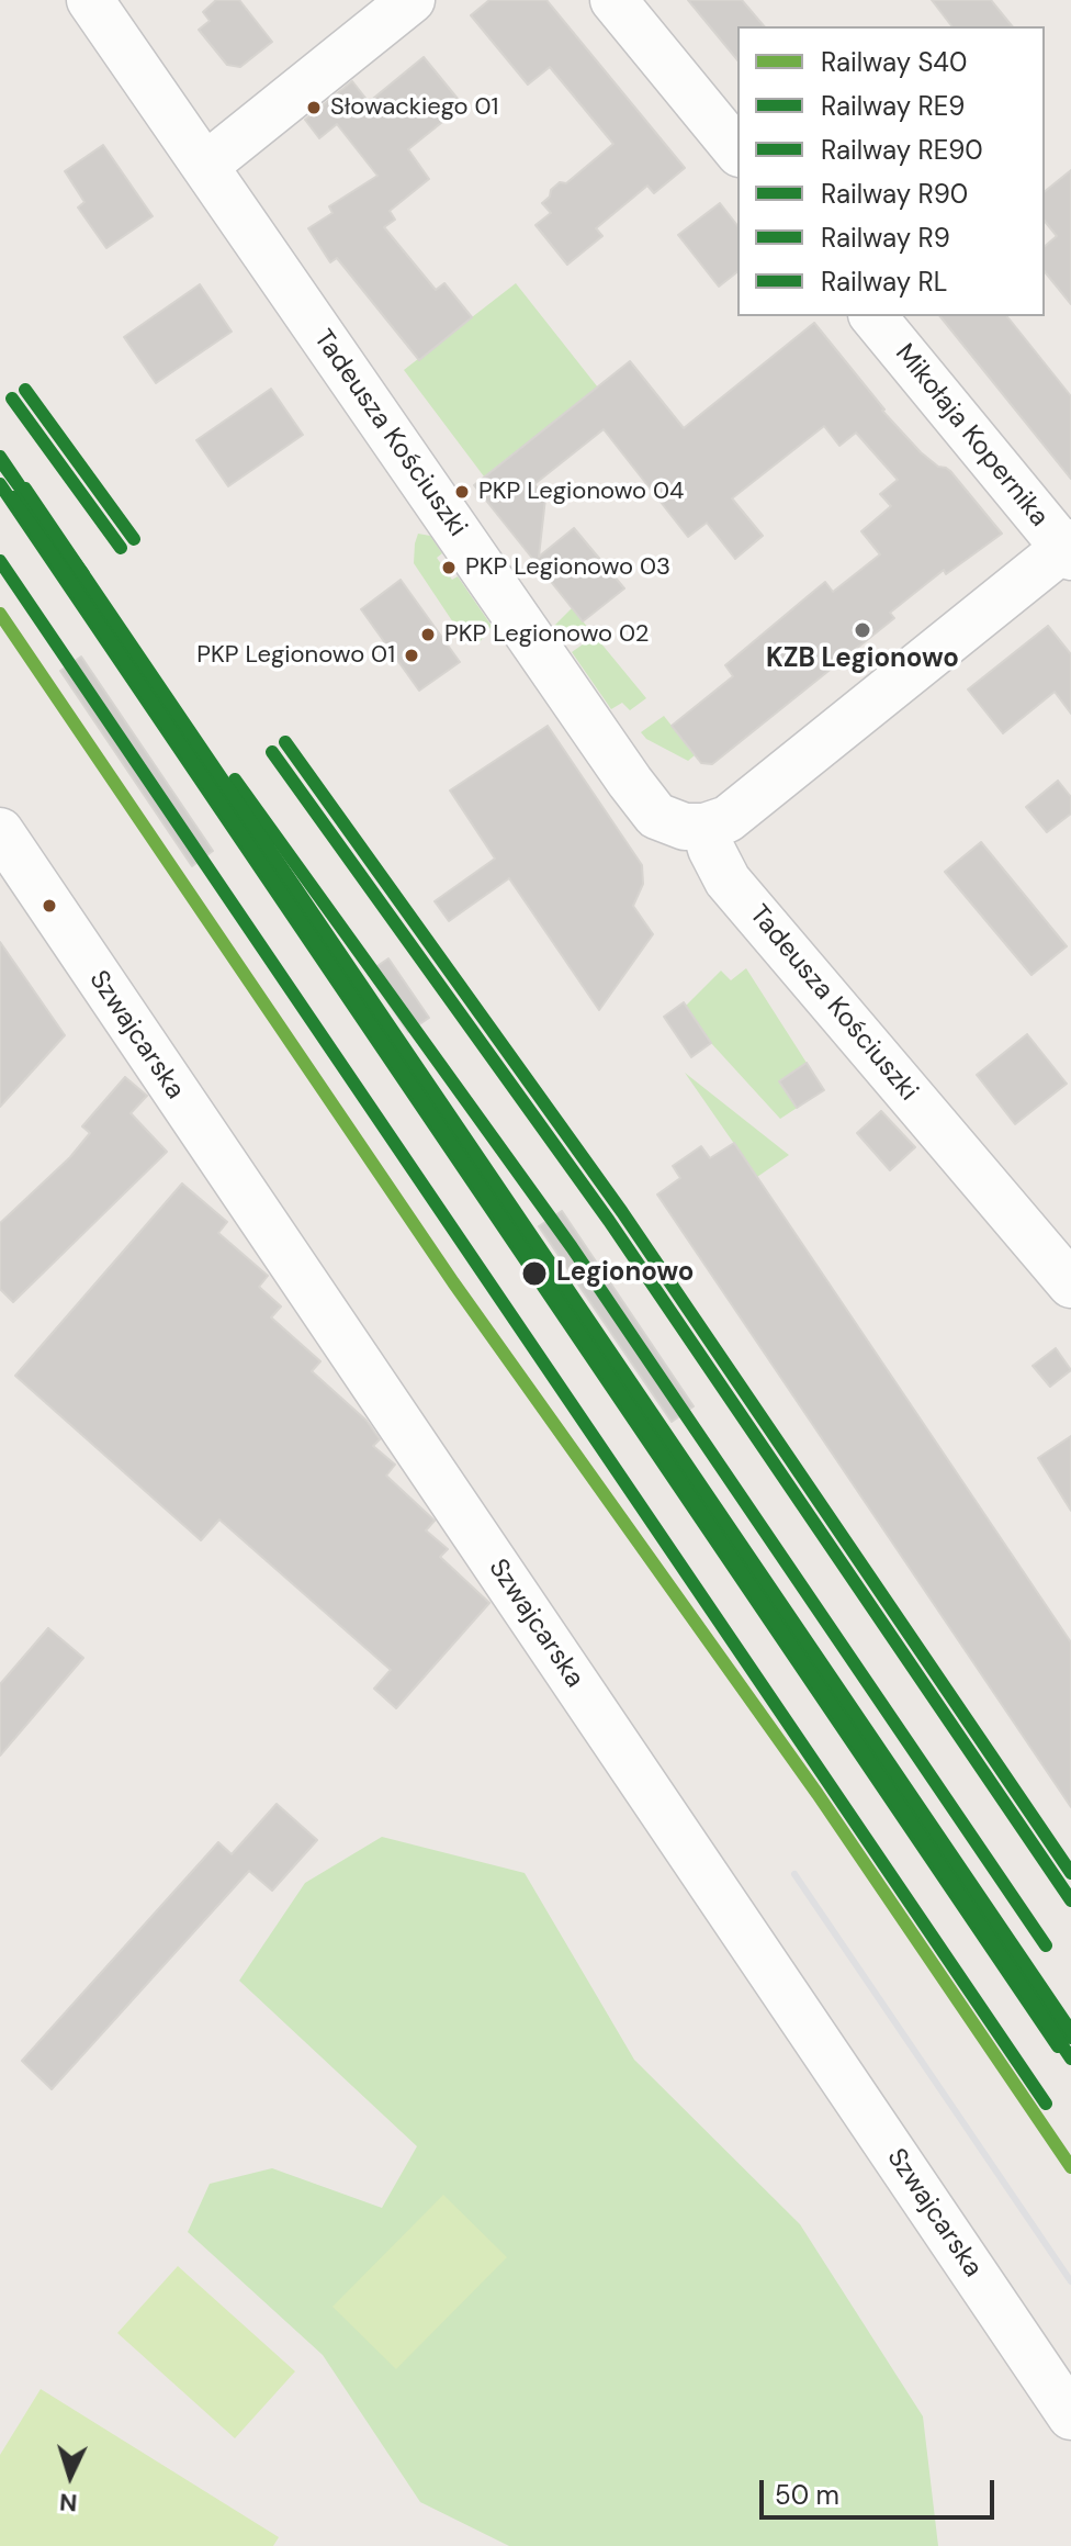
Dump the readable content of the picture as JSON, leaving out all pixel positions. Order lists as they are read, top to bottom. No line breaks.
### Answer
{"streets":{"street":["Tadeusza Kościuszki","Mikołaja Kopernika","Szwajcarska"]},"places":["Słowackiego 01","PKP Legionowo 04","PKP Legionowo 03","KZB Legionowo","PKP Legionowo 02","PKP Legionowo 01","Legionowo"],"lines":["rail line RL","rail line R90","rail line RE9","rail line R9","rail line RE90","rail line S40"],"legend":["Railway S40","Railway RE9","Railway RE90","Railway R90","Railway R9","Railway RL"],"scale_bar":"50 m","north":"bottom"}
